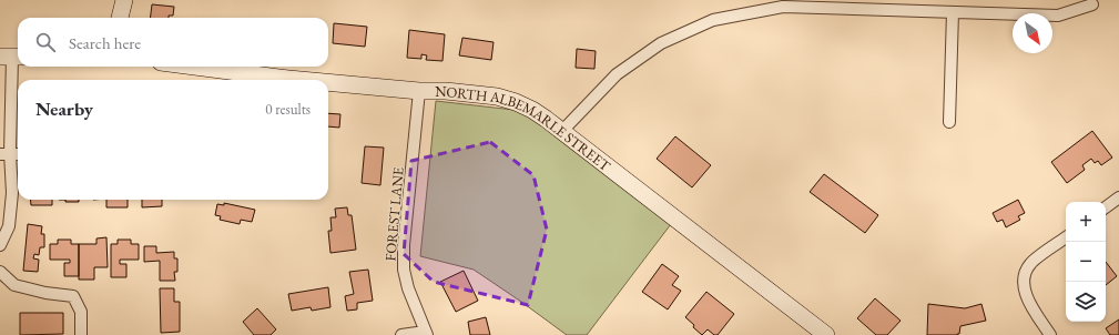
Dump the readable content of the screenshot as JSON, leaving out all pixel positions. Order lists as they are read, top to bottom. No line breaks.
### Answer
{"streets":{"street":["NORTH ALBEMARLE STREET","FOREST LANE"]},"crossings":[["NORTH ALBEMARLE STREET","FOREST LANE"]],"north":"bottom right","page":{"search":"Search here","heading":["Nearby","0 results"],"map_buttons":["+","−"]}}
